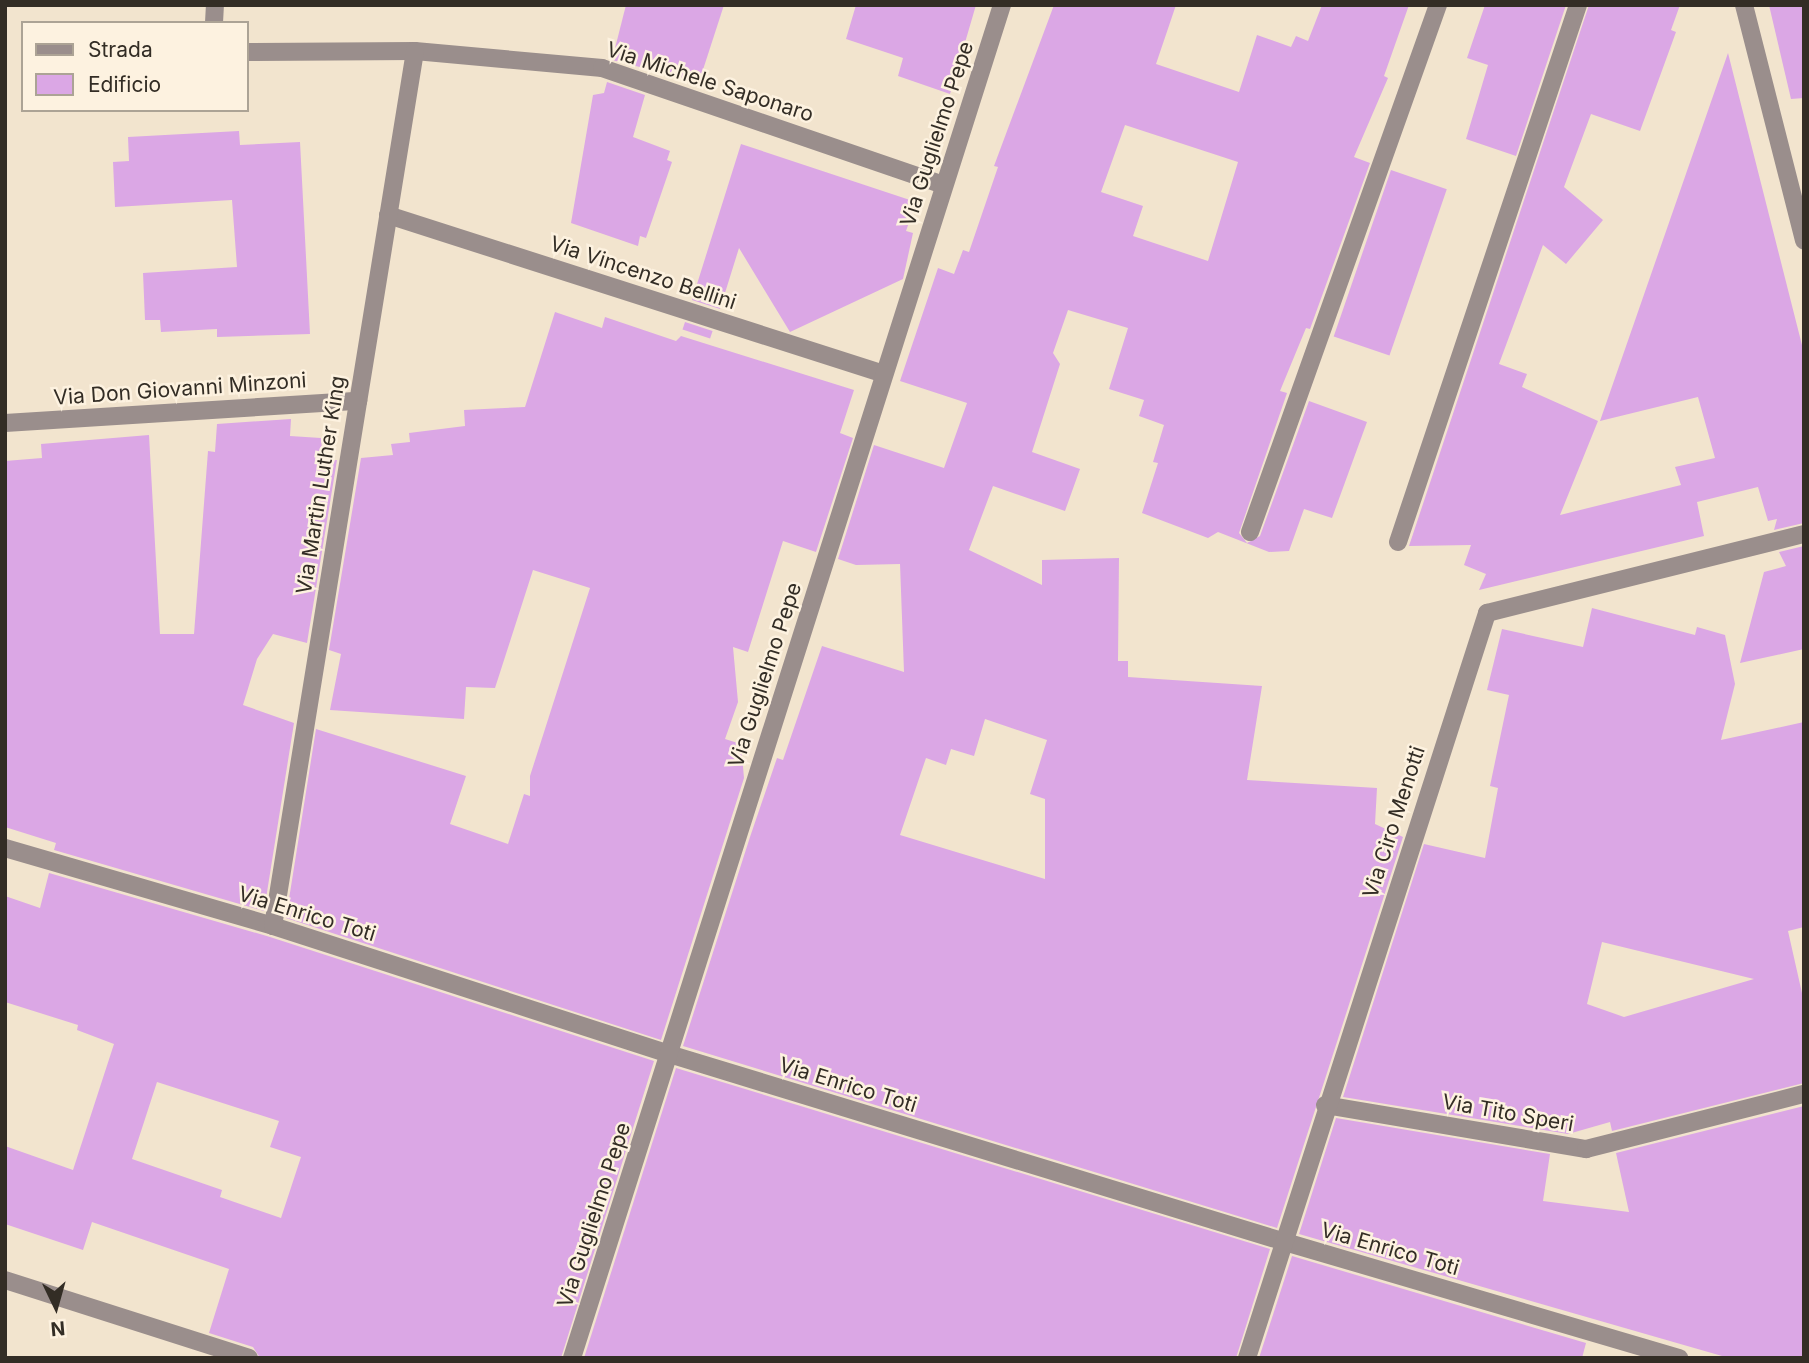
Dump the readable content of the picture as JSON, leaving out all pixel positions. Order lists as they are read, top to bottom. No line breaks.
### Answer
{"streets":{"street":["Via Michele Saponaro","Via Guglielmo Pepe","Via Vincenzo Bellini","Via Don Giovanni Minzoni","Via Martin Luther King","Via Ciro Menotti","Via Enrico Toti","Via Tito Speri"]},"crossings":[["Via Michele Saponaro","Via Guglielmo Pepe"],["Via Michele Saponaro","Via Martin Luther King"],["Via Guglielmo Pepe","Via Vincenzo Bellini"],["Via Guglielmo Pepe","Via Enrico Toti"],["Via Vincenzo Bellini","Via Martin Luther King"],["Via Don Giovanni Minzoni","Via Martin Luther King"],["Via Martin Luther King","Via Enrico Toti"],["Via Ciro Menotti","Via Enrico Toti"],["Via Ciro Menotti","Via Tito Speri"]],"legend":["Strada","Edificio"],"north":"bottom"}
